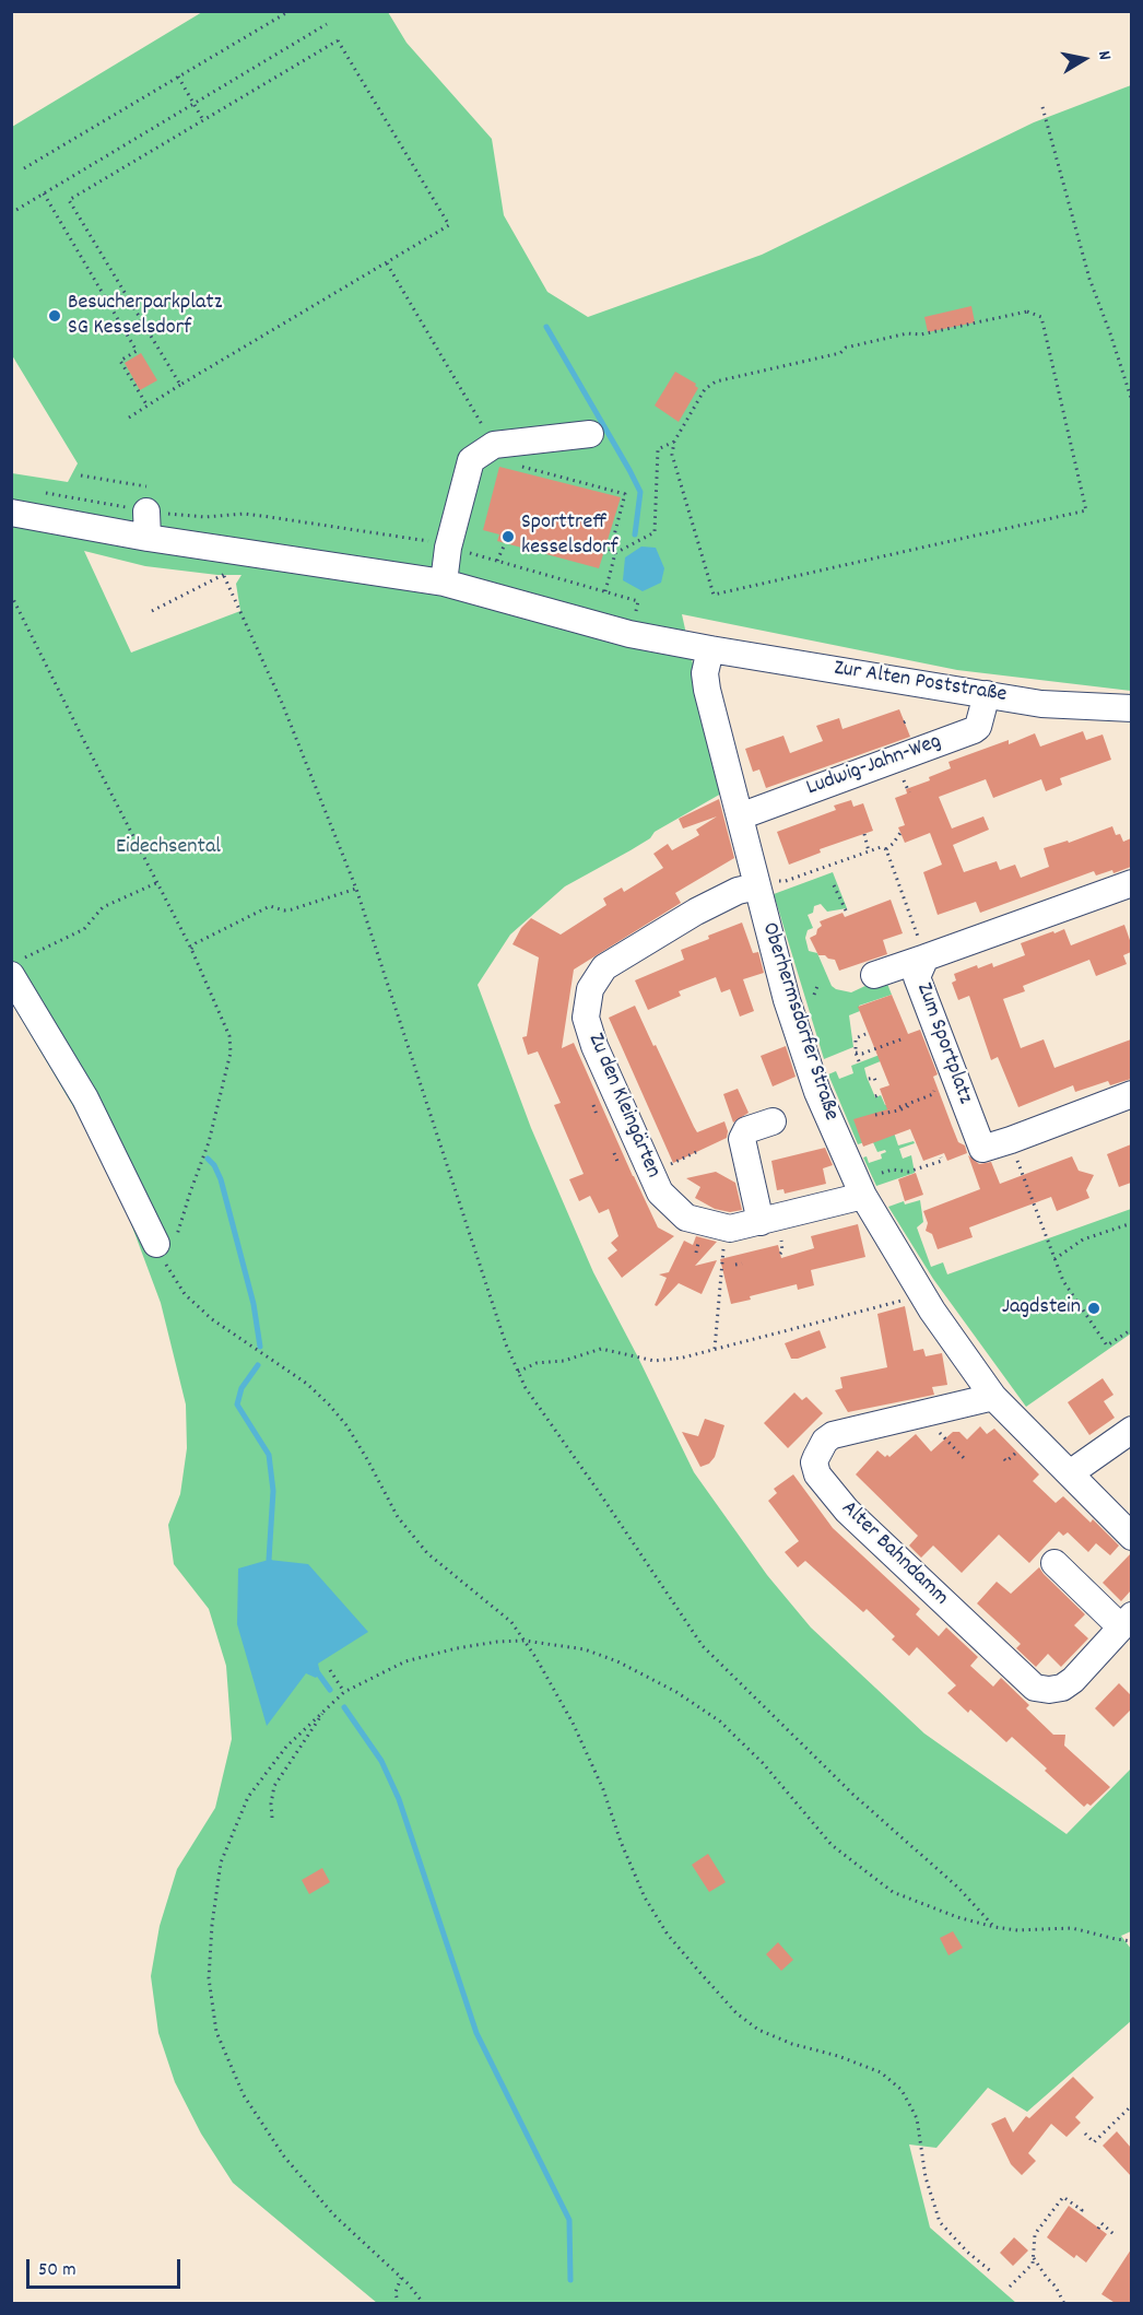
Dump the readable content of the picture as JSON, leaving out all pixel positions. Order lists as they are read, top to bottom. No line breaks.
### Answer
{"streets":{"street":["Zur Alten Poststraße","Ludwig-Jahn-Weg","Oberhermsdorfer Straße","Zum Sportplatz","Zu den Kleingärten","Alter Bahndamm"]},"crossings":[["Zur Alten Poststraße","Ludwig-Jahn-Weg"],["Zur Alten Poststraße","Oberhermsdorfer Straße"],["Ludwig-Jahn-Weg","Oberhermsdorfer Straße"],["Oberhermsdorfer Straße","Zu den Kleingärten"],["Oberhermsdorfer Straße","Alter Bahndamm"]],"parks":["Eidechsental"],"places":["Besucherparkplatz SG Kesselsdorf","Sporttreff kesselsdorf","Jagdstein"],"scale_bar":"50 m","north":"right"}
